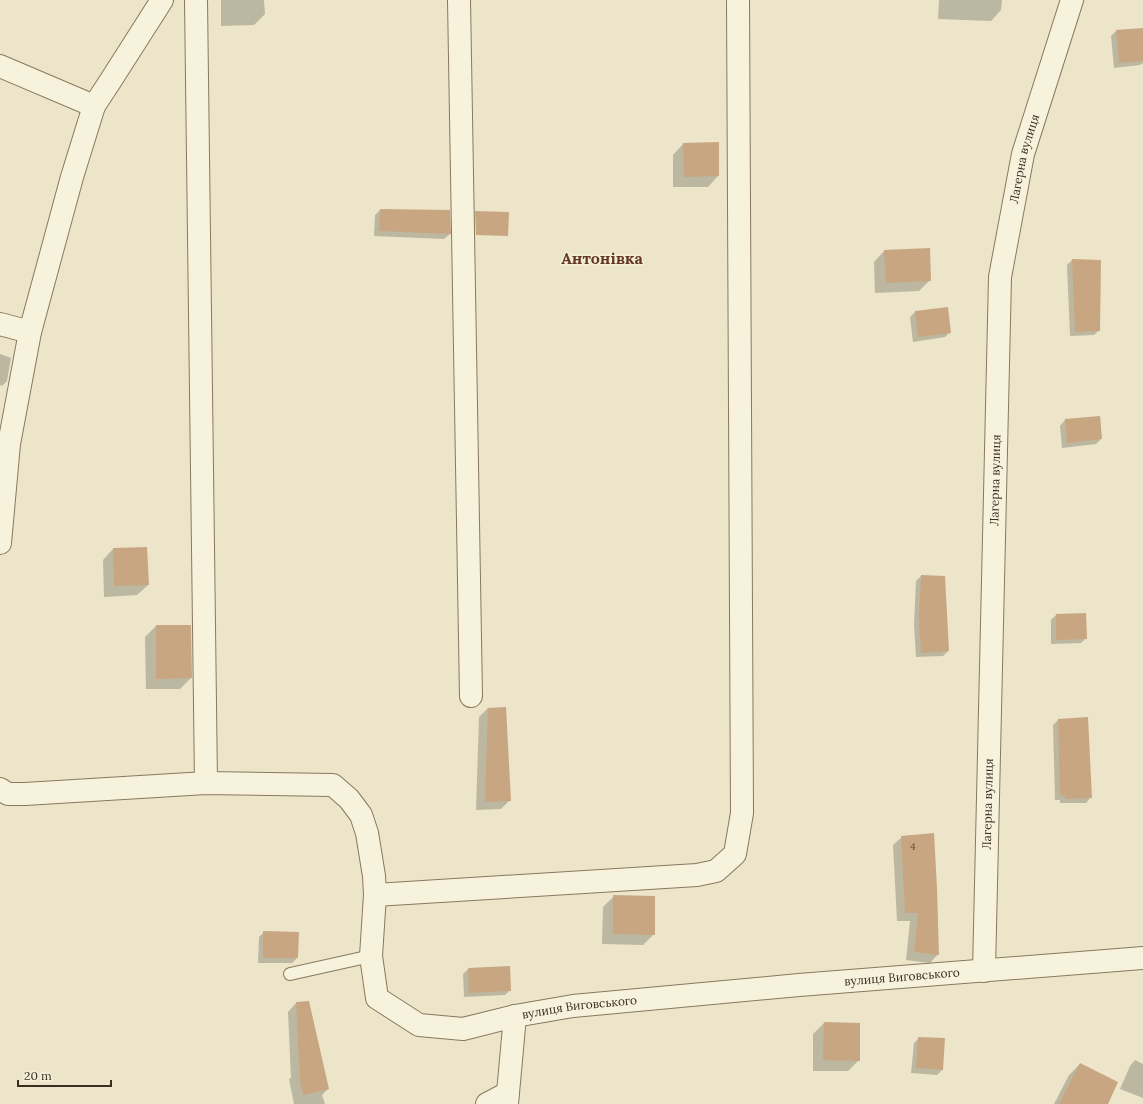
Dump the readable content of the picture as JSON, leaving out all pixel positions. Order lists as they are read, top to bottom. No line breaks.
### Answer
{"streets":{"street":["Лагерна вулиця","вулиця Виговського"]},"crossings":[["Лагерна вулиця","вулиця Виговського"]],"districts":["Антонівка"],"house_numbers":["4"],"scale_bar":"20 m"}
